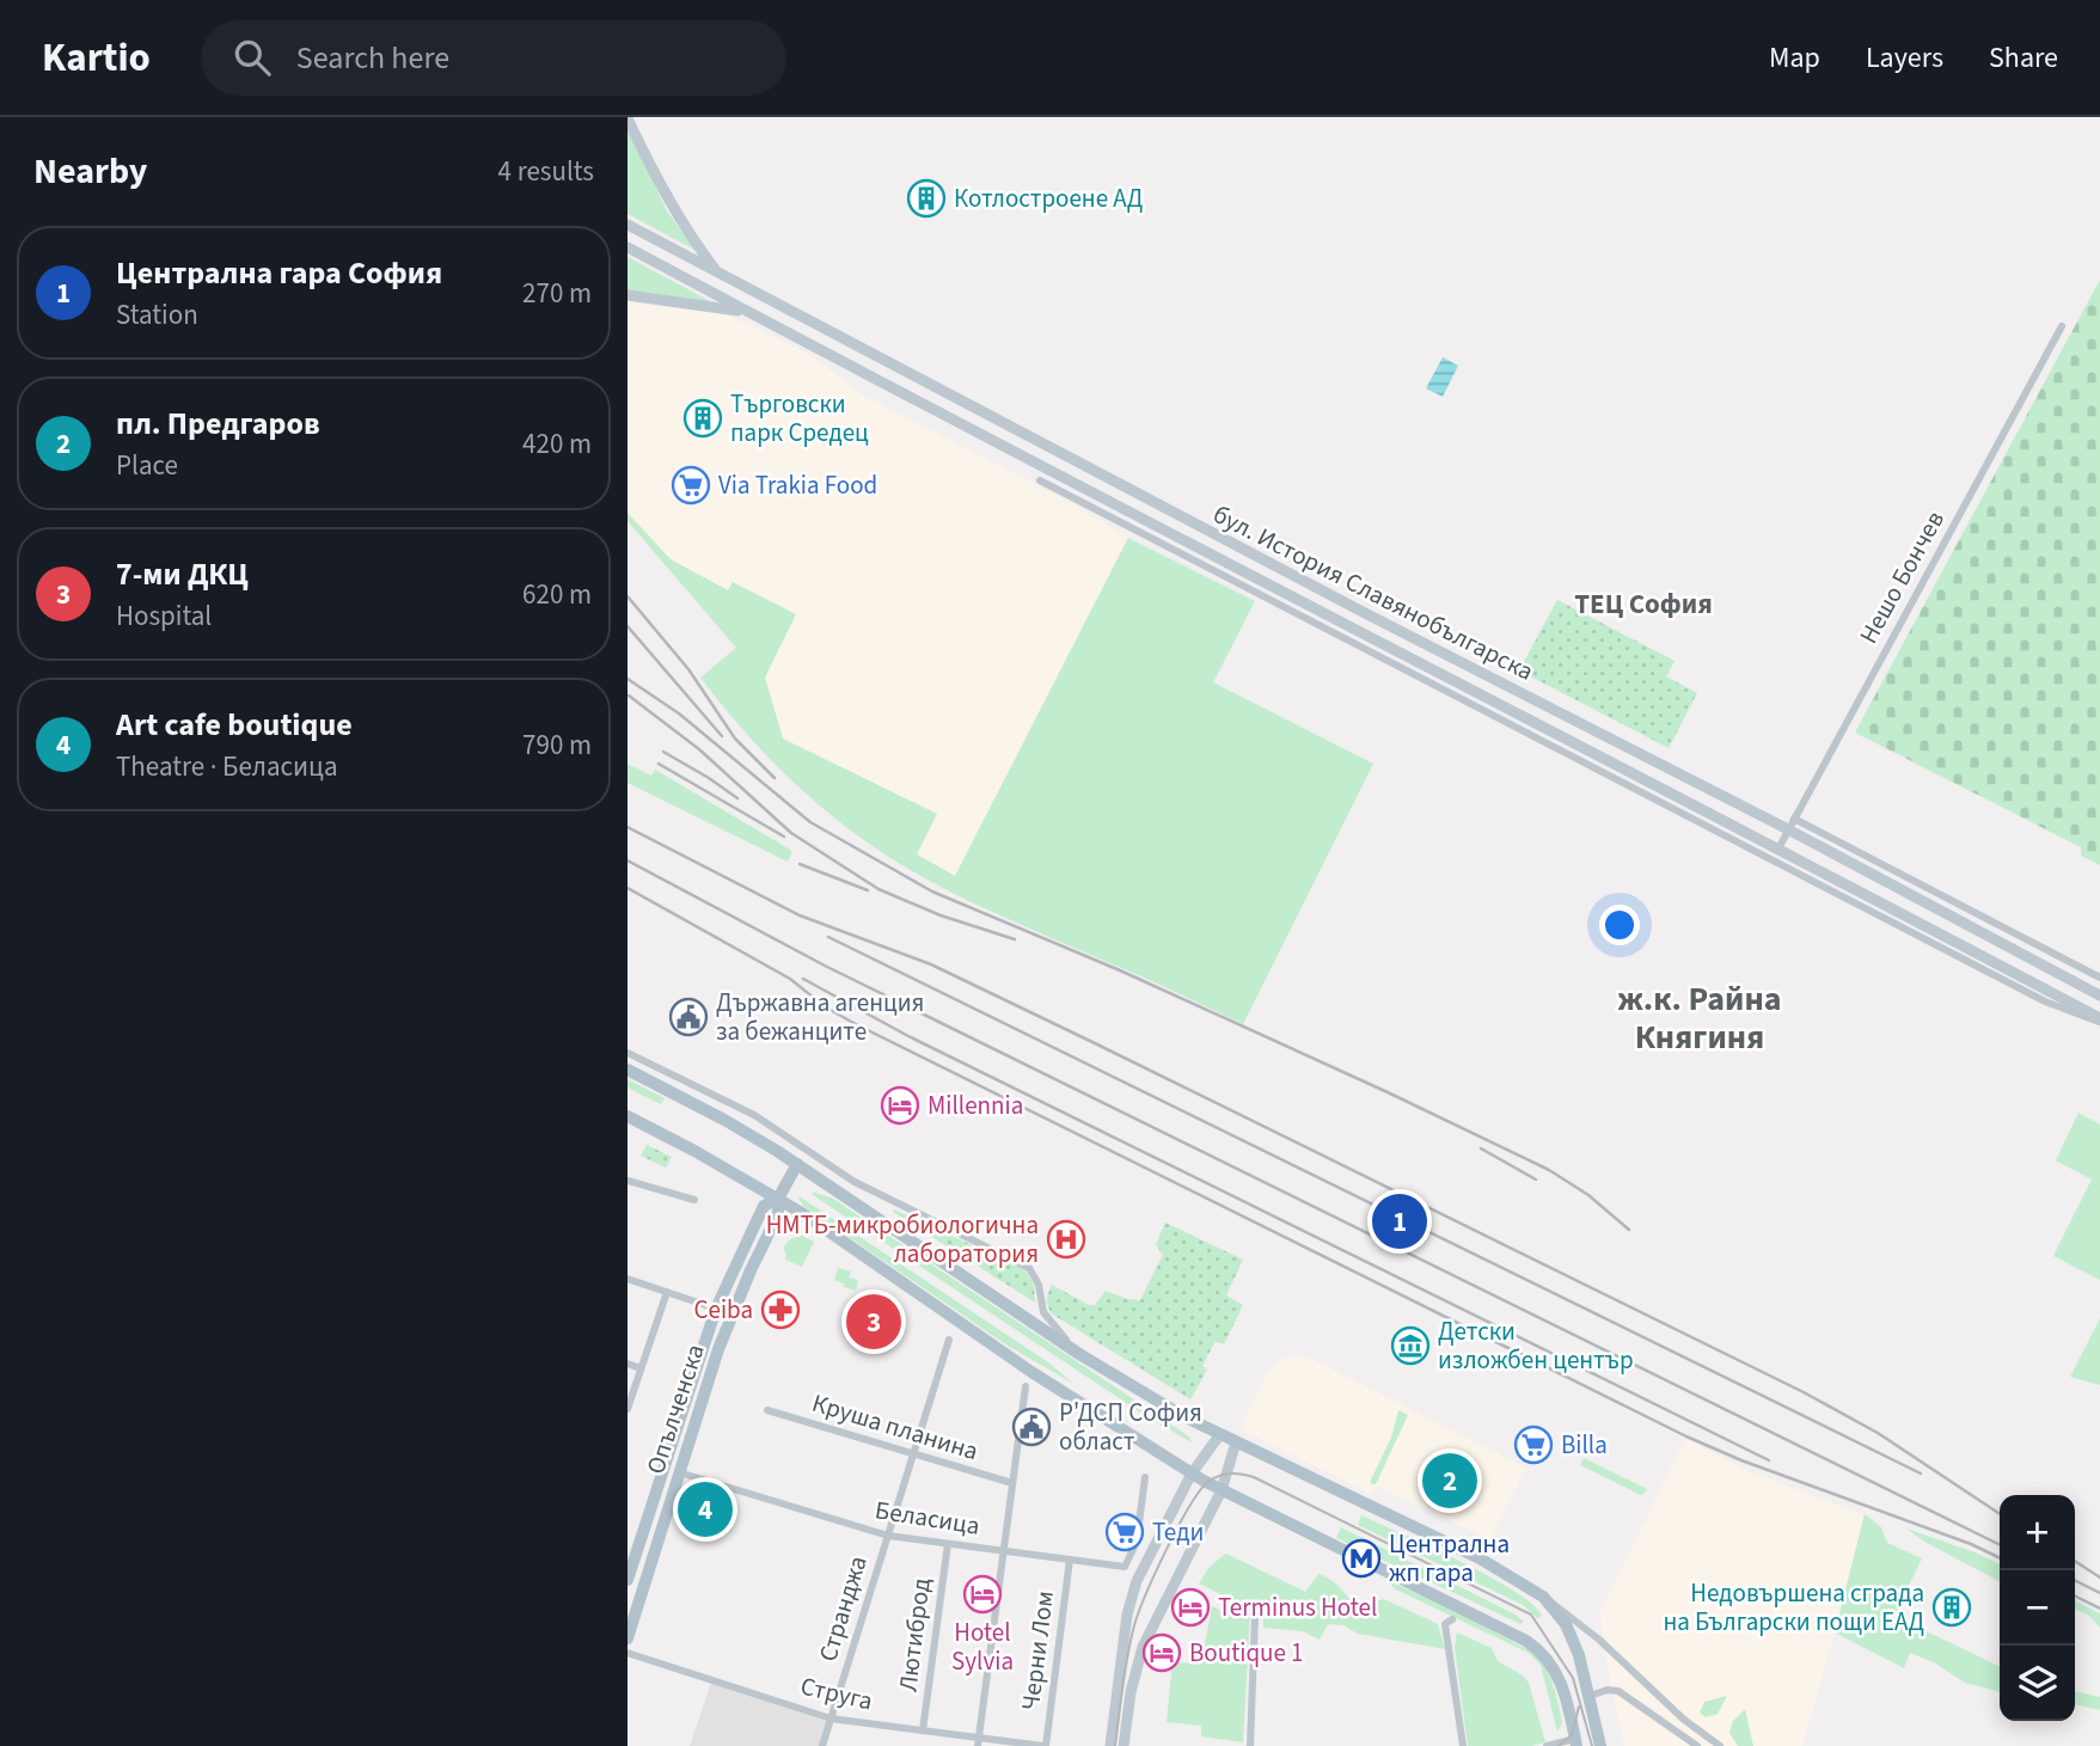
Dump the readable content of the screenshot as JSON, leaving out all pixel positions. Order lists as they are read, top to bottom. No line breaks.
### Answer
{"streets":{"main road":["бул. История Славянобългарска","Опълченска"],"street":["Нешо Бончев","Круша планина","Беласица","Странджа","Лютиброд","Черни Лом","Струга"]},"crossings":[["Нешо Бончев","бул. История Славянобългарска"],["Опълченска","Беласица"],["Круша планина","Странджа"],["Беласица","Странджа"],["Беласица","Лютиброд"],["Беласица","Черни Лом"],["Странджа","Струга"],["Лютиброд","Струга"],["Черни Лом","Струга"]],"districts":["ТЕЦ София","ж.к. Райна Княгиня"],"places":{"building":["Котлостроене АД","Търговски парк Средец","Недовършена сграда на Български пощи ЕАД"],"supermarket":["Via Trakia Food","Billa","Теди"],"public building":["Държавна агенция за бежанците","Р'ДСП София област"],"hotel":["Millennia","Hotel Sylvia","Terminus Hotel","Boutique 1"],"hospital":["НМТБ-микробиологична лаборатория"],"pharmacy":["Ceiba"],"museum":["Детски изложбен център"],"metro station":["Централна жп гара"]},"page":{"header":"Kartio","search":"Search here","nav":["Map","Layers","Share"],"heading":["Nearby","4 results"],"list":[{"mark":"1","name":"Централна гара София","note":"Station","value":"270 m"},{"mark":"2","name":"пл. Предгаров","note":"Place","value":"420 m"},{"mark":"3","name":"7-ми ДКЦ","note":"Hospital","value":"620 m"},{"mark":"4","name":"Art cafe boutique","note":"Theatre · Беласица","value":"790 m"}],"pins":["1","3","2","4"],"map_buttons":["+","−"]}}
